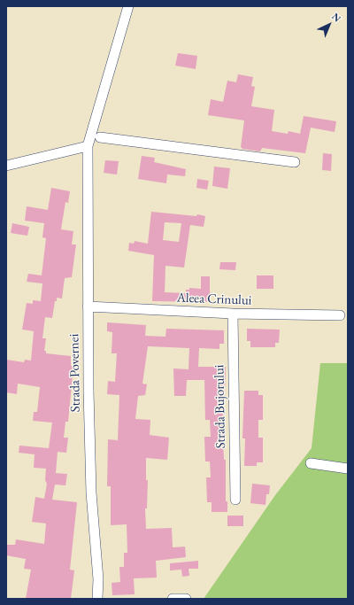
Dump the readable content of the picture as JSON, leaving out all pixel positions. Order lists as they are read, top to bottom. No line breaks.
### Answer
{"streets":{"street":["Aleea Crinului","Strada Povernei","Strada Bujorului"]},"crossings":[["Aleea Crinului","Strada Povernei"],["Aleea Crinului","Strada Bujorului"]],"north":"top right"}
